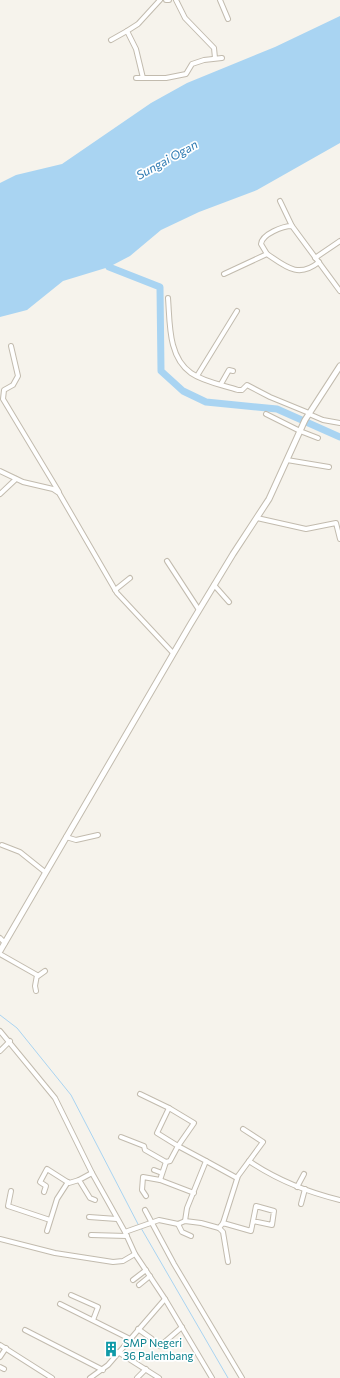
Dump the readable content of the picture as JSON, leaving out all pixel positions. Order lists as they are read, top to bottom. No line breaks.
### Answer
{"water":["Sungai Ogan"],"places":{"building":["SMP Negeri 36 Palembang"]}}
